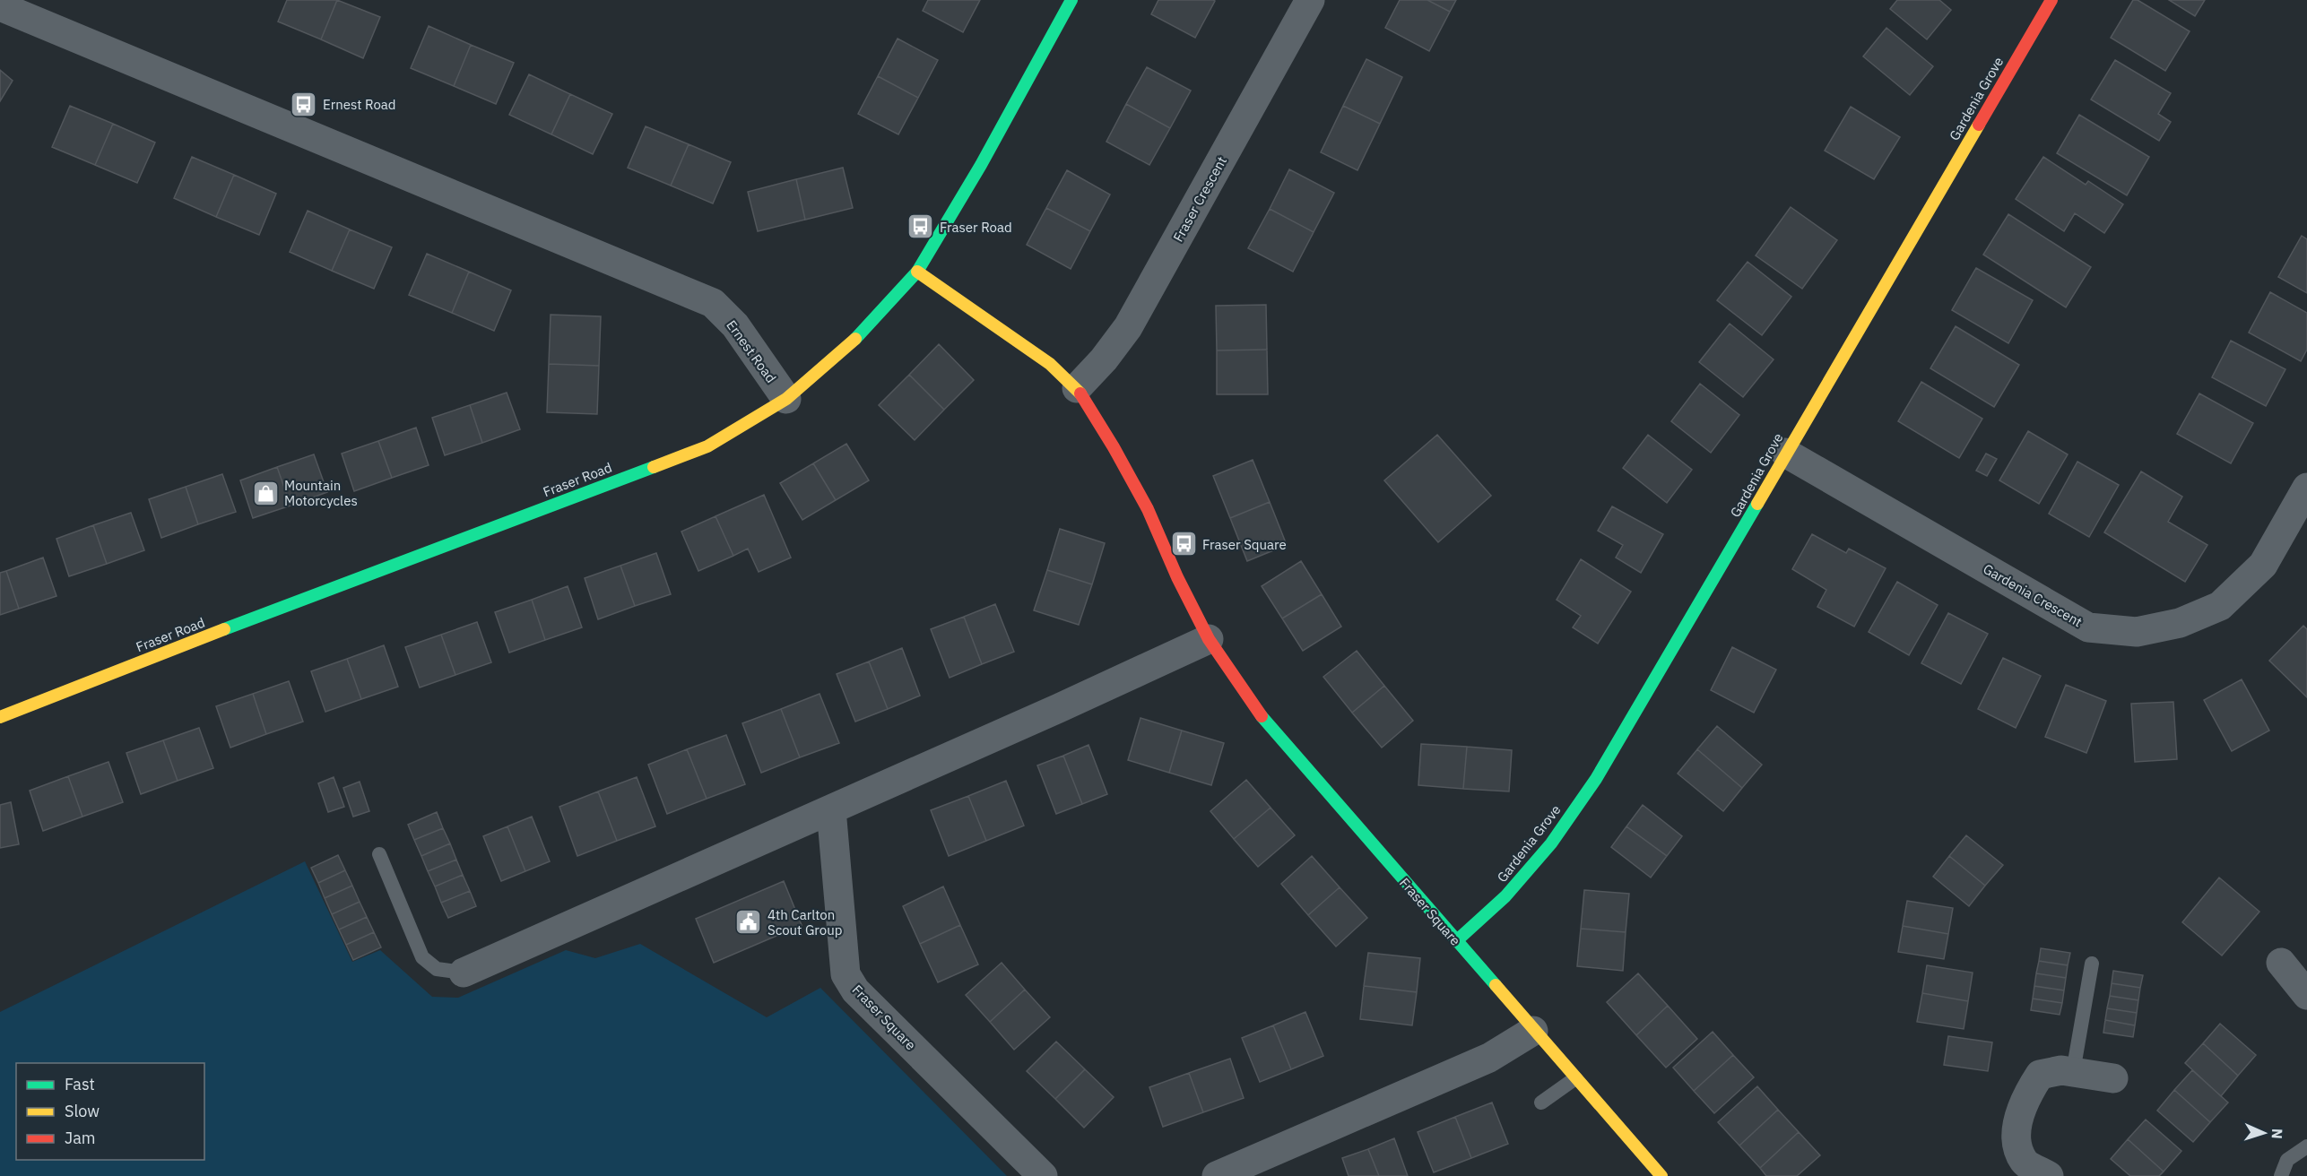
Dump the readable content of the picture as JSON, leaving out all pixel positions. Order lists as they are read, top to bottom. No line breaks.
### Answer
{"streets":{"street":["Gardenia Grove","Fraser Crescent","Ernest Road","Fraser Road","Gardenia Crescent","Fraser Square"]},"crossings":[["Gardenia Grove","Gardenia Crescent"],["Gardenia Grove","Fraser Square"],["Fraser Crescent","Fraser Square"],["Ernest Road","Fraser Road"],["Fraser Road","Fraser Square"]],"places":{"bus stop":["Ernest Road","Fraser Road","Fraser Square"],"shop":["Mountain Motorcycles"],"public building":["4th Carlton Scout Group"]},"legend":["Fast","Slow","Jam"],"north":"right"}
